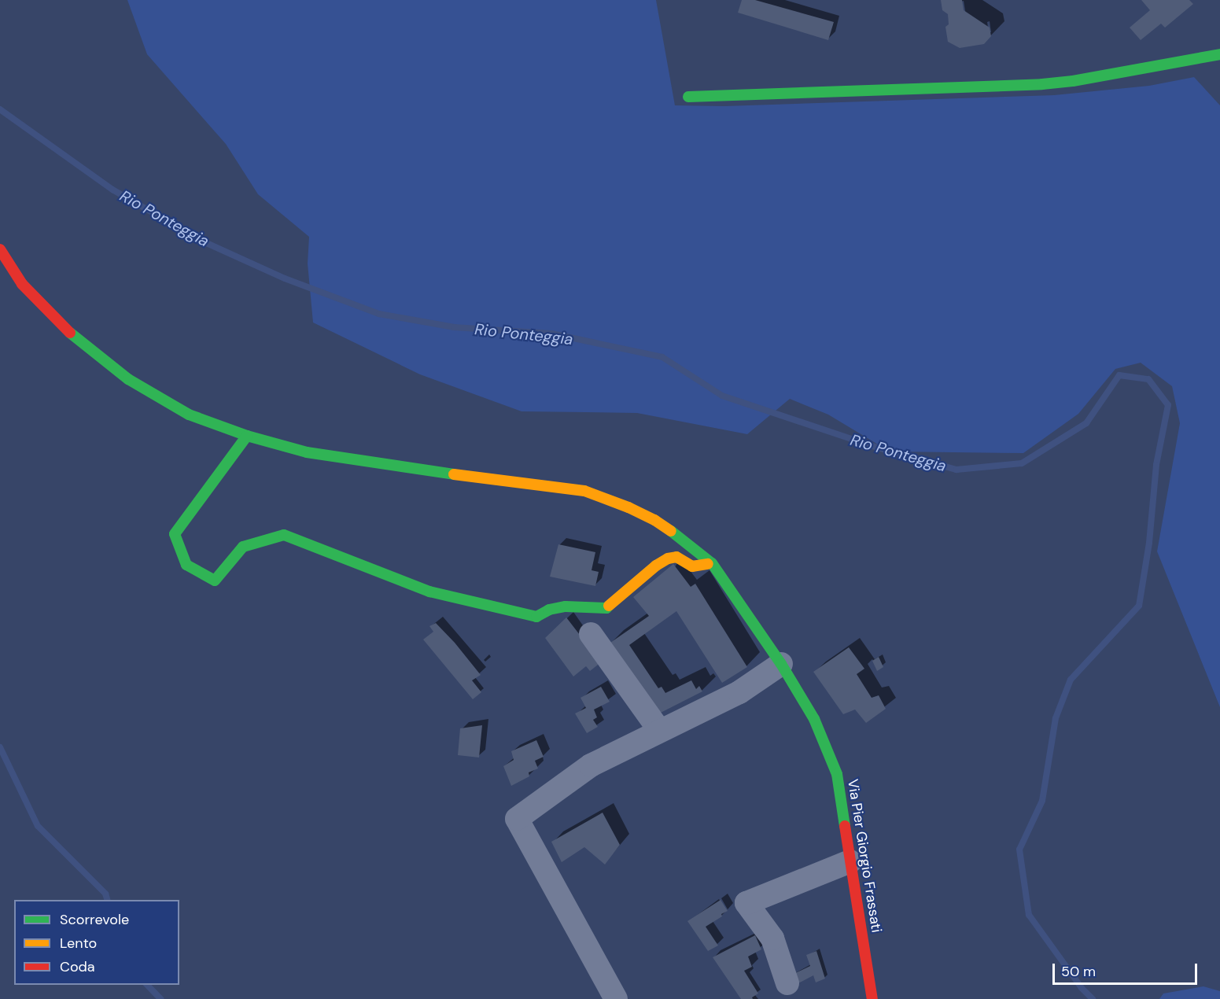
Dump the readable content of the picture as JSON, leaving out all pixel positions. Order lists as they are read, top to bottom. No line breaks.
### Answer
{"streets":{"street":["Via Pier Giorgio Frassati"]},"water":["Rio Ponteggia"],"legend":["Scorrevole","Lento","Coda"],"scale_bar":"50 m"}
